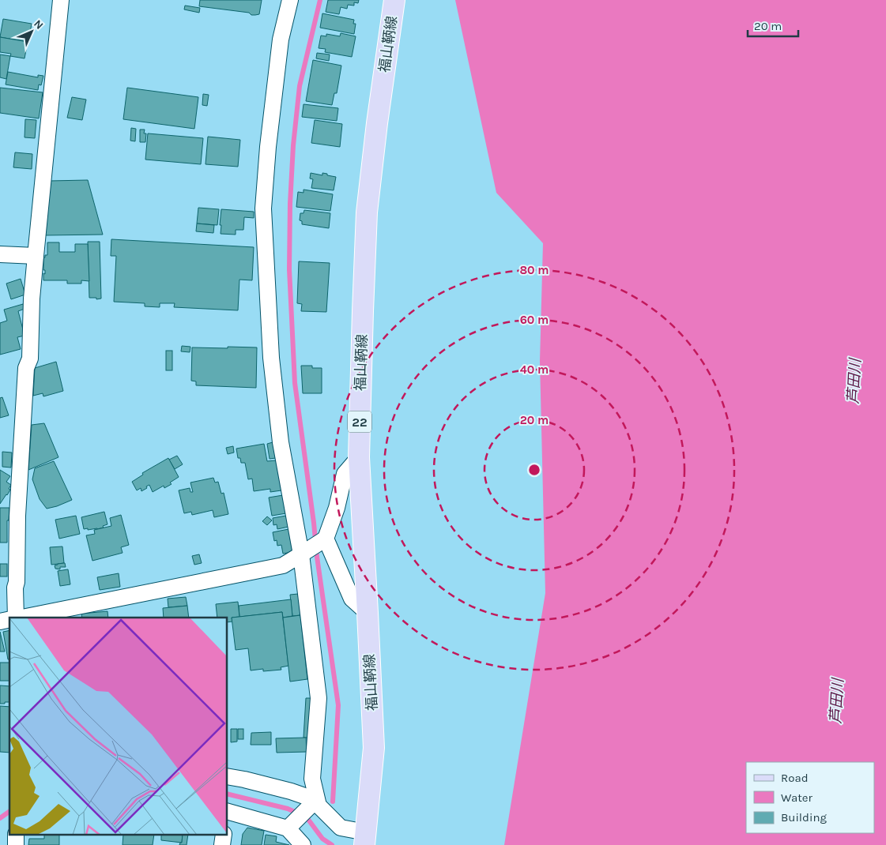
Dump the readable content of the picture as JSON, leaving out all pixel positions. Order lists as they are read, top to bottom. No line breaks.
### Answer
{"streets":{"main road":["福山鞆線","22"]},"water":["芦田川"],"legend":["Road","Water","Building"],"scale_bar":"20 m","north":"top right","rings":["80 m","60 m","40 m","20 m"]}
